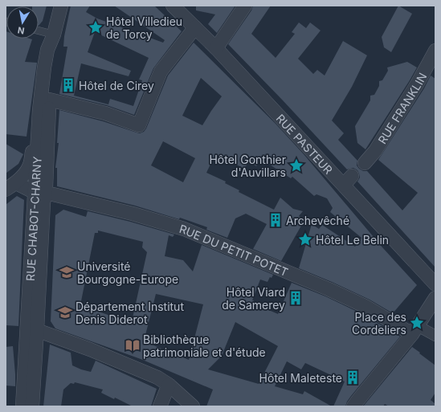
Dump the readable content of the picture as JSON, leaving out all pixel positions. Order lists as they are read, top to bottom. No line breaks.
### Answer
{"streets":{"street":["RUE FRANKLIN","RUE PASTEUR","RUE CHABOT-CHARNY","RUE DU PETIT POTET"]},"crossings":[["RUE CHABOT-CHARNY","RUE DU PETIT POTET"]],"places":{"place":["Hôtel Villedieu de Torcy","Hôtel Gonthier d'Auvillars","Hôtel Le Belin","Place des Cordeliers"],"building":["Hôtel de Cirey","Archevêché","Hôtel Viard de Samerey","Hôtel Maleteste"],"school or university":["Université Bourgogne-Europe","Département Institut Denis Diderot"],"library":["Bibliothèque patrimoniale et d'étude"]},"north":"bottom"}
